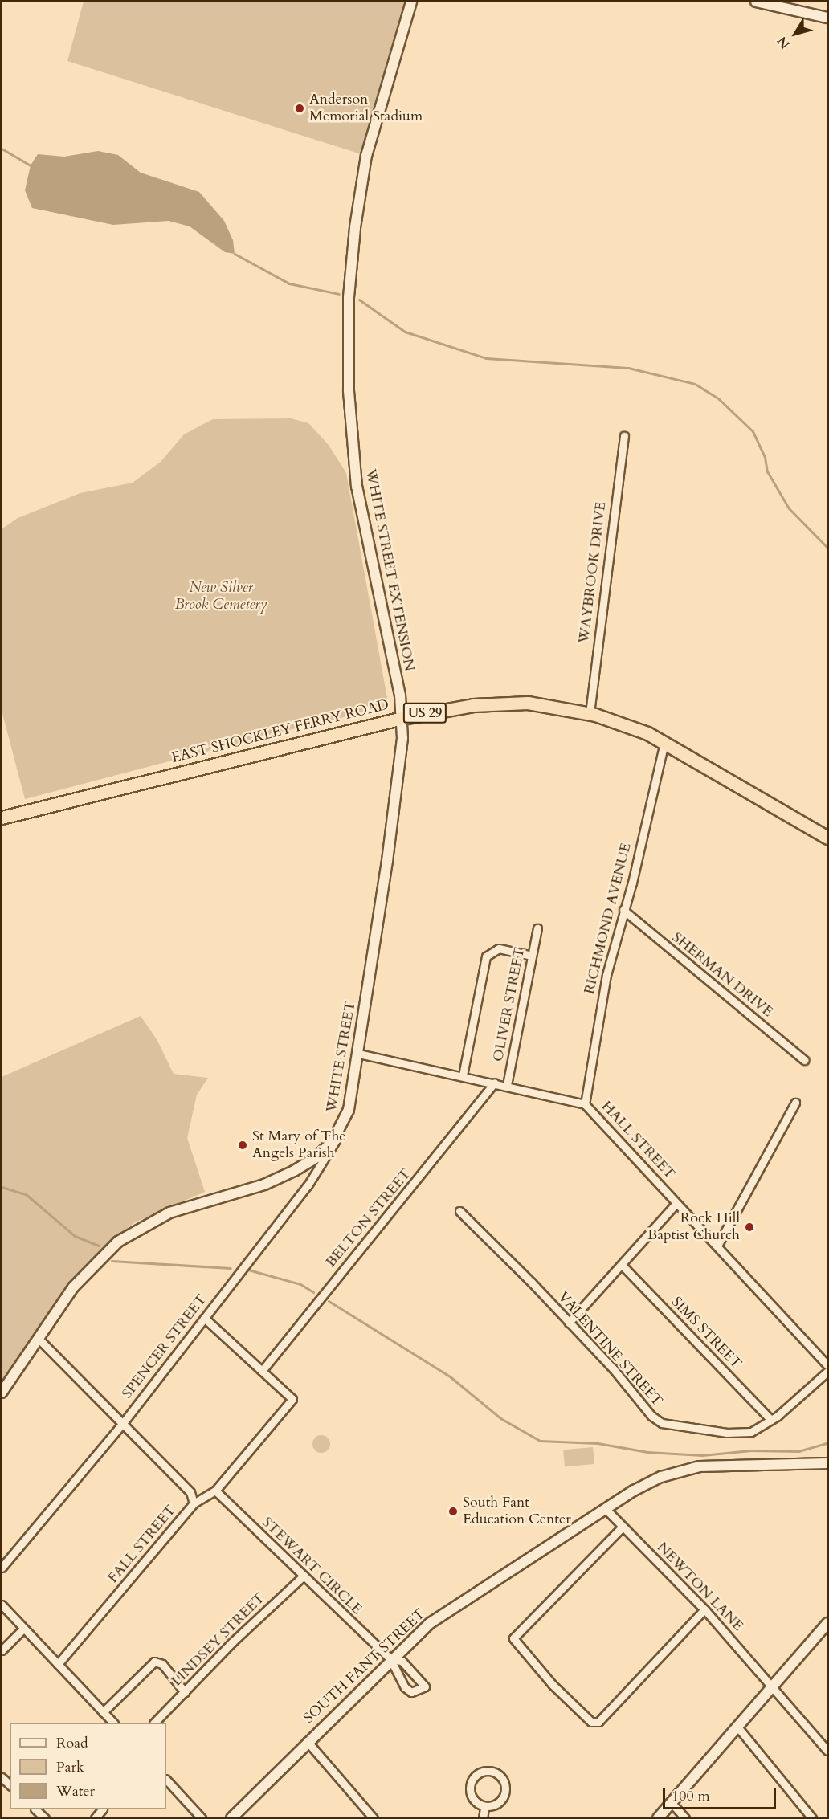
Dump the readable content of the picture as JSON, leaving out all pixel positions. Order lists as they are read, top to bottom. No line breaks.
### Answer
{"streets":{"highway":["US 29","EAST SHOCKLEY FERRY ROAD"],"street":["WHITE STREET EXTENSION","WAYBROOK DRIVE","RICHMOND AVENUE","SHERMAN DRIVE","OLIVER STREET","WHITE STREET","HALL STREET","BELTON STREET","SIMS STREET","SPENCER STREET","VALENTINE STREET","FALL STREET","STEWART CIRCLE","NEWTON LANE","LINDSEY STREET","SOUTH FANT STREET"]},"crossings":[["WHITE STREET EXTENSION","EAST SHOCKLEY FERRY ROAD"],["WHITE STREET EXTENSION","WHITE STREET"],["WAYBROOK DRIVE","EAST SHOCKLEY FERRY ROAD"],["EAST SHOCKLEY FERRY ROAD","RICHMOND AVENUE"],["EAST SHOCKLEY FERRY ROAD","WHITE STREET"],["RICHMOND AVENUE","SHERMAN DRIVE"],["RICHMOND AVENUE","HALL STREET"],["OLIVER STREET","HALL STREET"],["WHITE STREET","HALL STREET"],["WHITE STREET","SPENCER STREET"],["WHITE STREET","FALL STREET"],["HALL STREET","BELTON STREET"],["SIMS STREET","VALENTINE STREET"],["SPENCER STREET","FALL STREET"],["STEWART CIRCLE","LINDSEY STREET"],["STEWART CIRCLE","SOUTH FANT STREET"],["NEWTON LANE","SOUTH FANT STREET"]],"parks":["New Silver Brook Cemetery"],"places":["Anderson Memorial Stadium","St Mary of The Angels Parish","Rock Hill Baptist Church","South Fant Education Center"],"legend":["Road","Park","Water"],"scale_bar":"100 m","north":"bottom left"}
